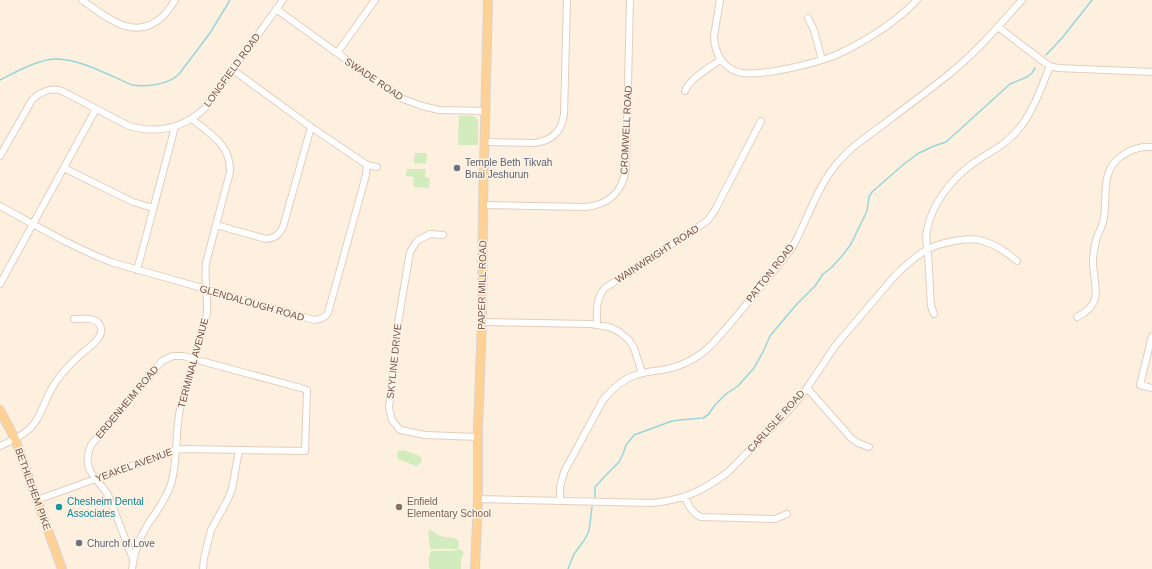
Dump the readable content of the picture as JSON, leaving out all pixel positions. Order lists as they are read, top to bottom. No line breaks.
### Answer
{"streets":{"main road":["PAPER MILL ROAD","BETHLEHEM PIKE"],"street":["LONGFIELD ROAD","SWADE ROAD","CROMWELL ROAD","WAINWRIGHT ROAD","PATTON ROAD","GLENDALOUGH ROAD","SKYLINE DRIVE","TERMINAL AVENUE","ERDENHEIM ROAD","CARLISLE ROAD","YEAKEL AVENUE"]},"crossings":[["LONGFIELD ROAD","SWADE ROAD"],["LONGFIELD ROAD","TERMINAL AVENUE"],["SWADE ROAD","PAPER MILL ROAD"],["CROMWELL ROAD","PAPER MILL ROAD"],["PATTON ROAD","CARLISLE ROAD"],["PAPER MILL ROAD","SKYLINE DRIVE"],["PAPER MILL ROAD","CARLISLE ROAD"],["GLENDALOUGH ROAD","TERMINAL AVENUE"],["TERMINAL AVENUE","ERDENHEIM ROAD"],["TERMINAL AVENUE","YEAKEL AVENUE"],["ERDENHEIM ROAD","YEAKEL AVENUE"],["YEAKEL AVENUE","BETHLEHEM PIKE"]],"places":["Temple Beth Tikvah Bnai Jeshurun","Chesheim Dental Associates","Enfield Elementary School","Church of Love"]}
